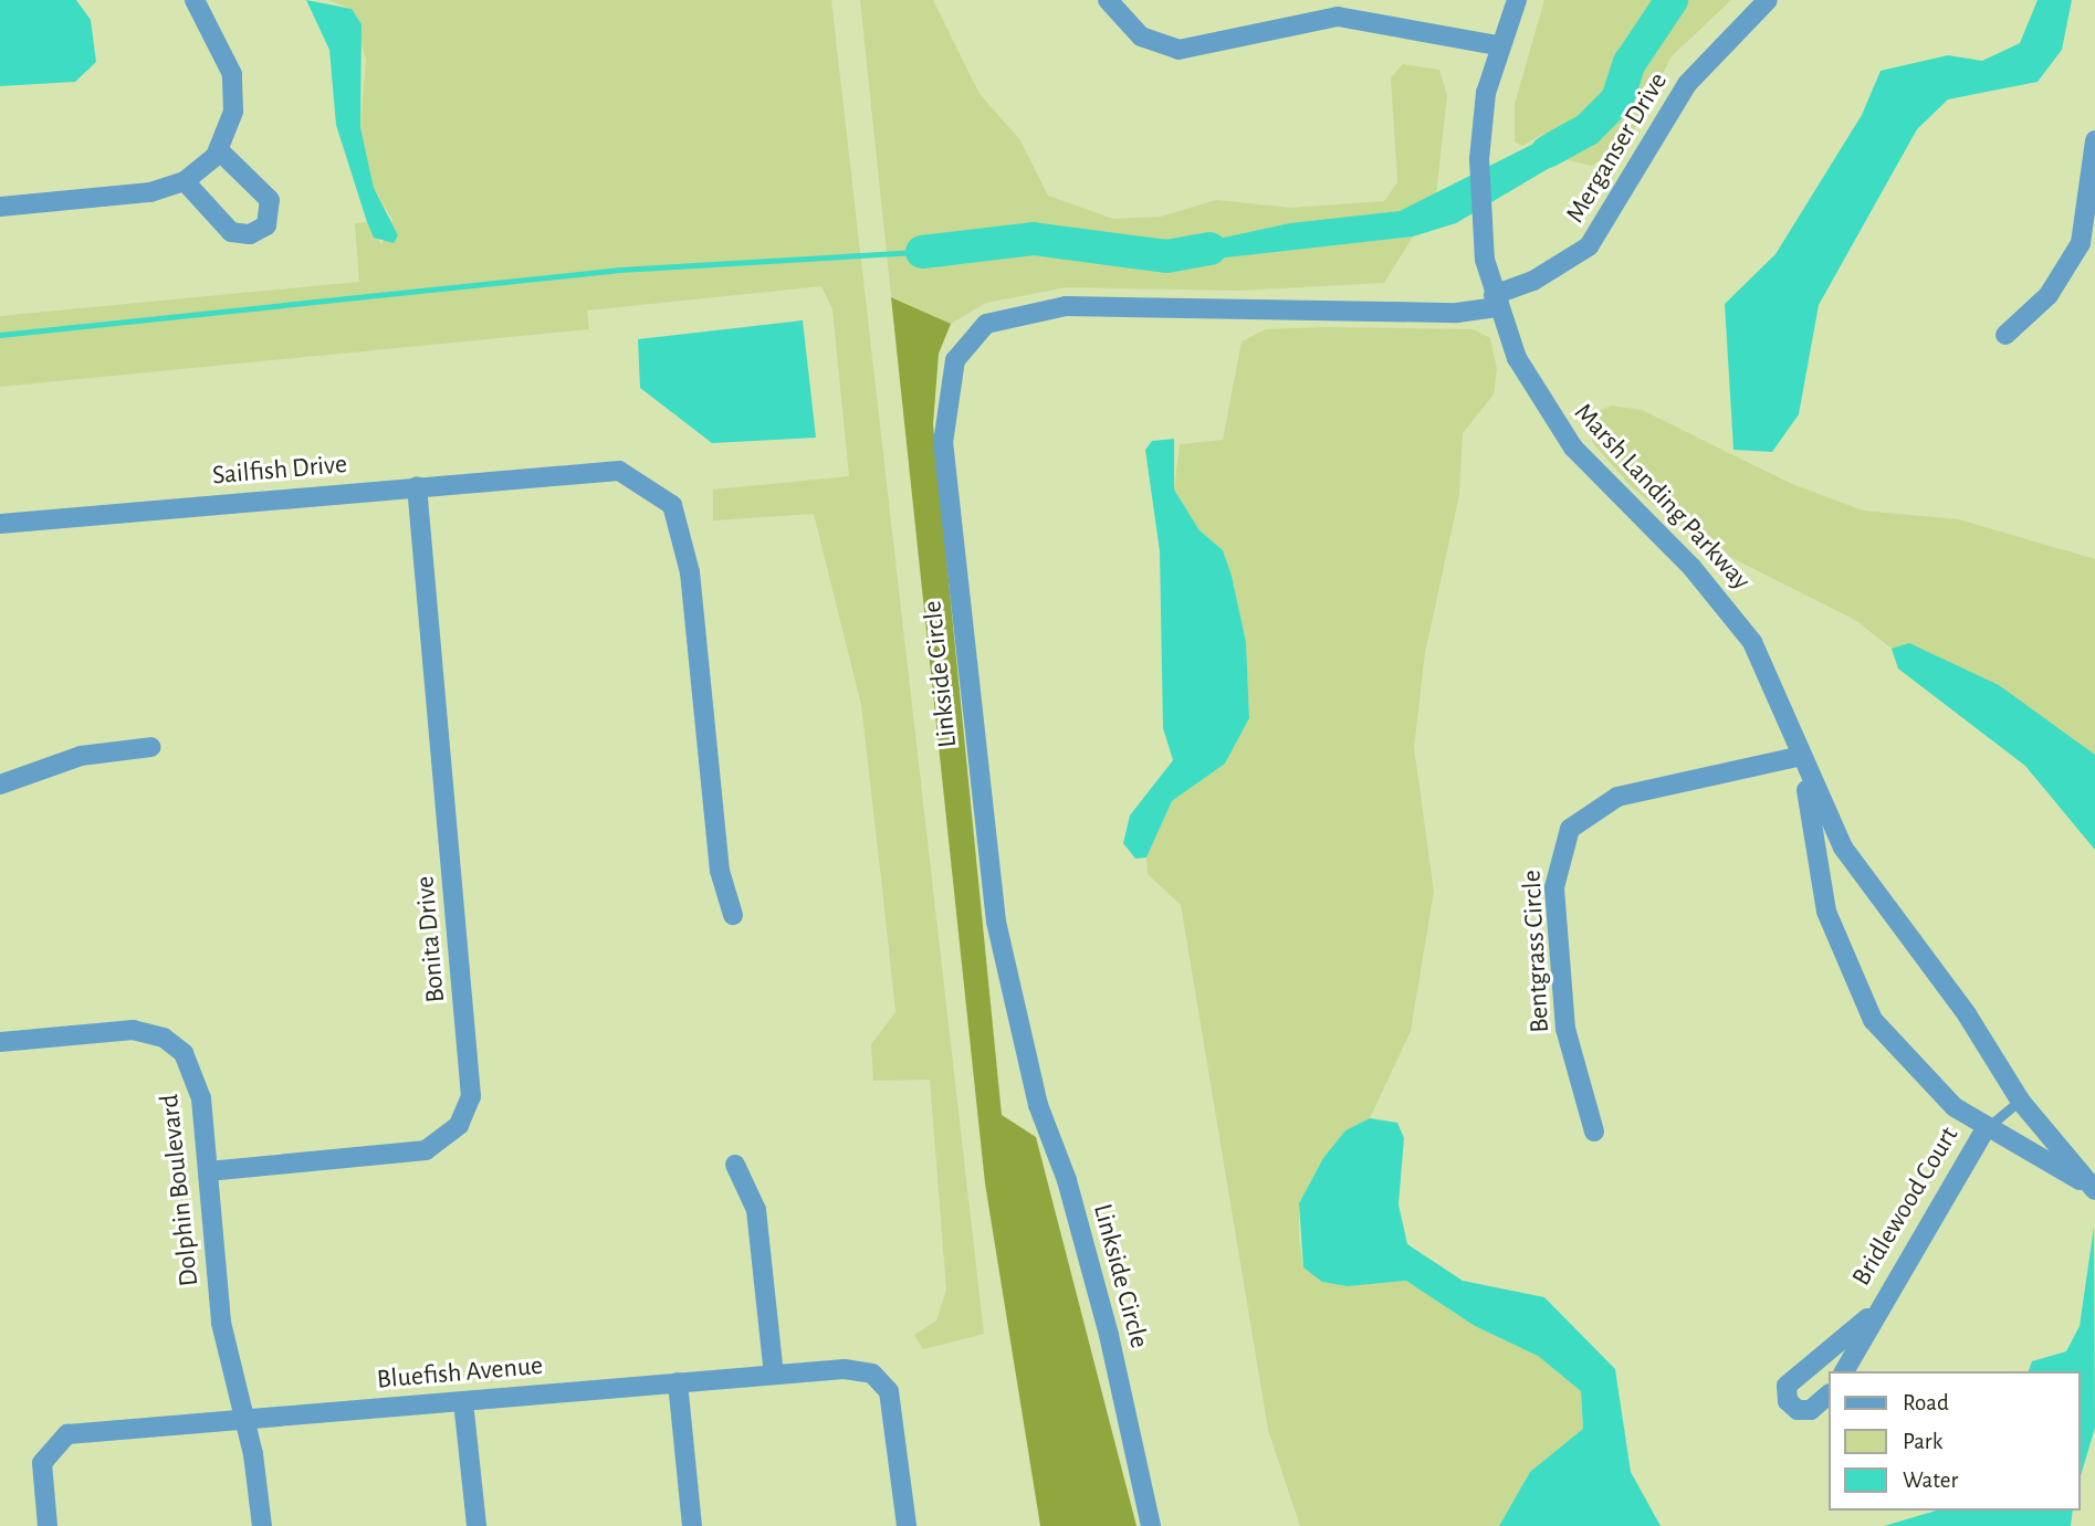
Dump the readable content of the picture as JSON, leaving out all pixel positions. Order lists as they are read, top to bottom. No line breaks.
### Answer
{"streets":{"street":["Merganser Drive","Sailfish Drive","Marsh Landing Parkway","Linkside Circle","Bonita Drive","Bentgrass Circle","Dolphin Boulevard","Bridlewood Court","Bluefish Avenue"]},"crossings":[["Merganser Drive","Marsh Landing Parkway"],["Merganser Drive","Linkside Circle"],["Sailfish Drive","Bonita Drive"],["Marsh Landing Parkway","Linkside Circle"],["Marsh Landing Parkway","Bentgrass Circle"],["Marsh Landing Parkway","Bridlewood Court"],["Bonita Drive","Dolphin Boulevard"],["Dolphin Boulevard","Bluefish Avenue"]],"legend":["Road","Park","Water"]}
